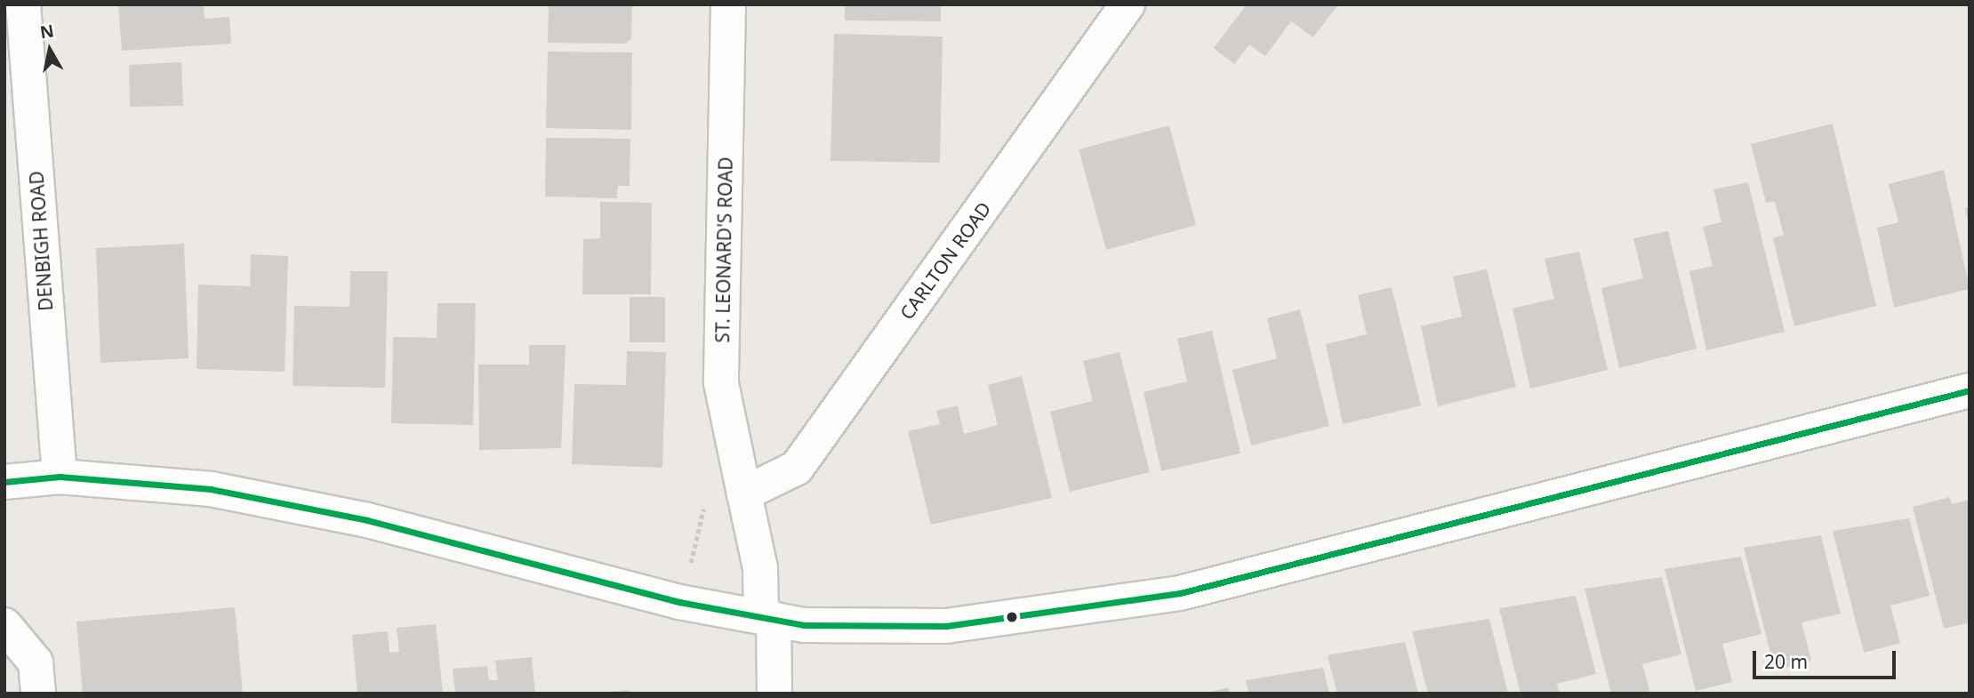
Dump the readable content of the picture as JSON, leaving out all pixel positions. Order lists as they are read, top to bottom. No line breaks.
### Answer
{"streets":{"street":["DENBIGH ROAD","ST. LEONARD'S ROAD","CARLTON ROAD"]},"crossings":[["ST. LEONARD'S ROAD","CARLTON ROAD"]],"scale_bar":"20 m","north":"top"}
